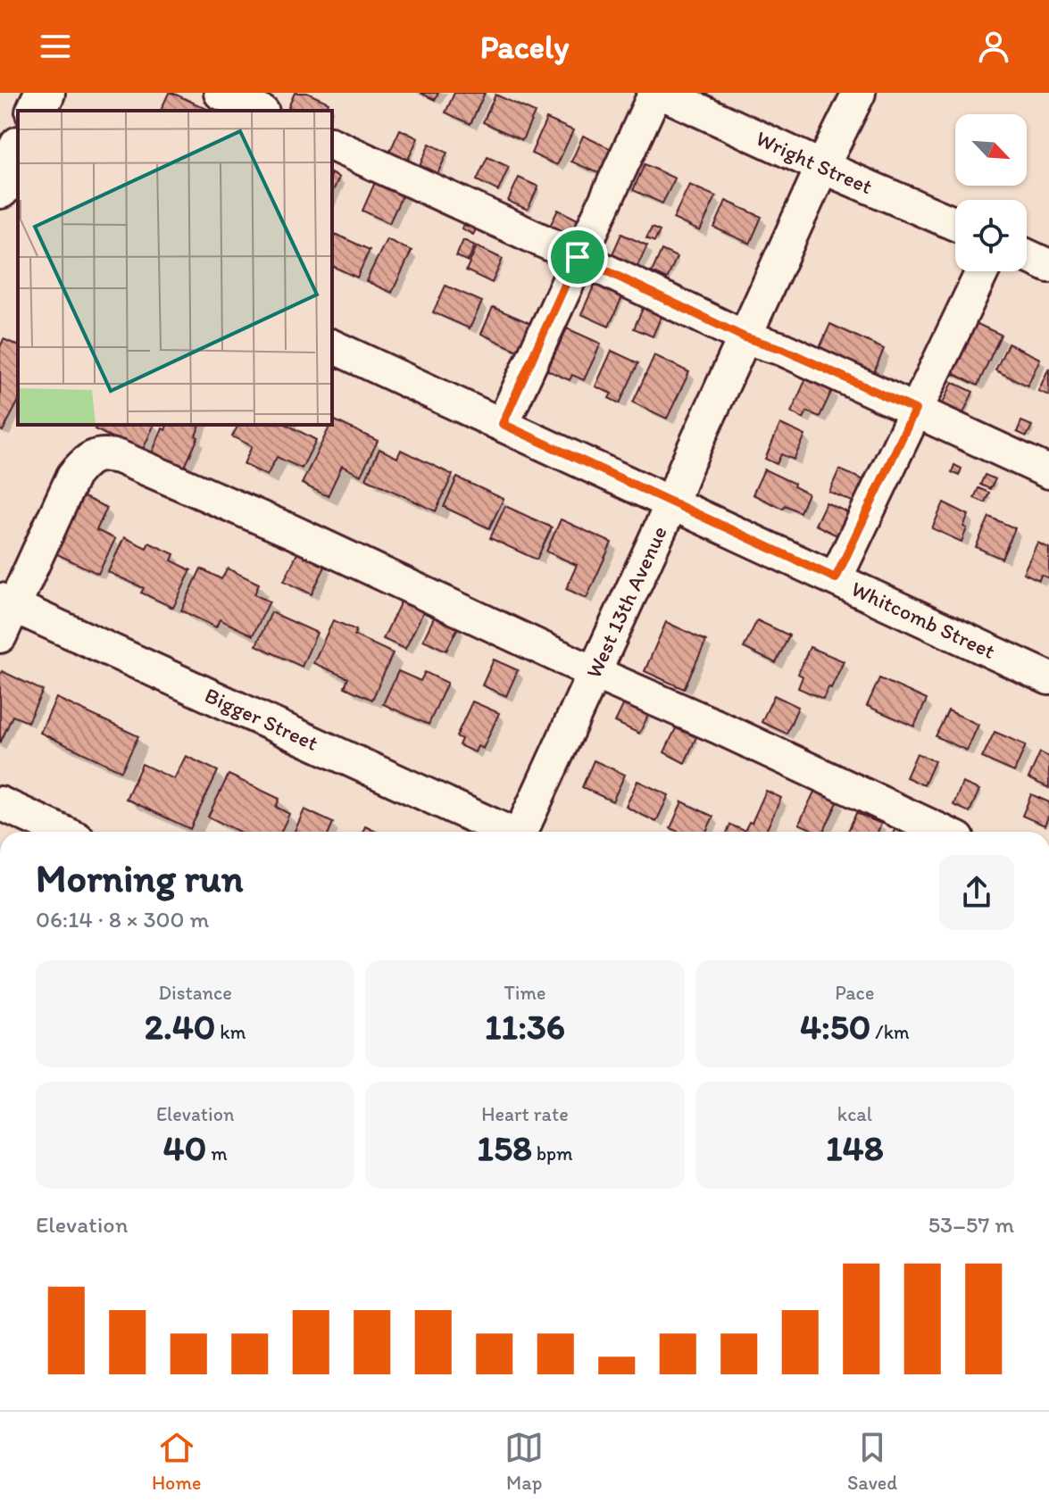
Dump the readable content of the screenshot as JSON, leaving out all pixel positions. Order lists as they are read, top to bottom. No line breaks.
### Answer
{"streets":{"street":["Wright Street","West 13th Avenue","Whitcomb Street","Bigger Street"]},"crossings":[["Wright Street","West 13th Avenue"],["West 13th Avenue","Whitcomb Street"]],"north":"bottom right","page":{"header":"Pacely","heading":["Morning run","06:14 · 8 × 300 m"],"stats":[["Distance","2.40 km"],["Time","11:36"],["Pace","4:50 /km"],["Elevation","40 m"],["Heart rate","158 bpm"],["kcal","148"]],"chart":["Elevation","53–57 m"],"tabs":["Home","Map","Saved"]}}
